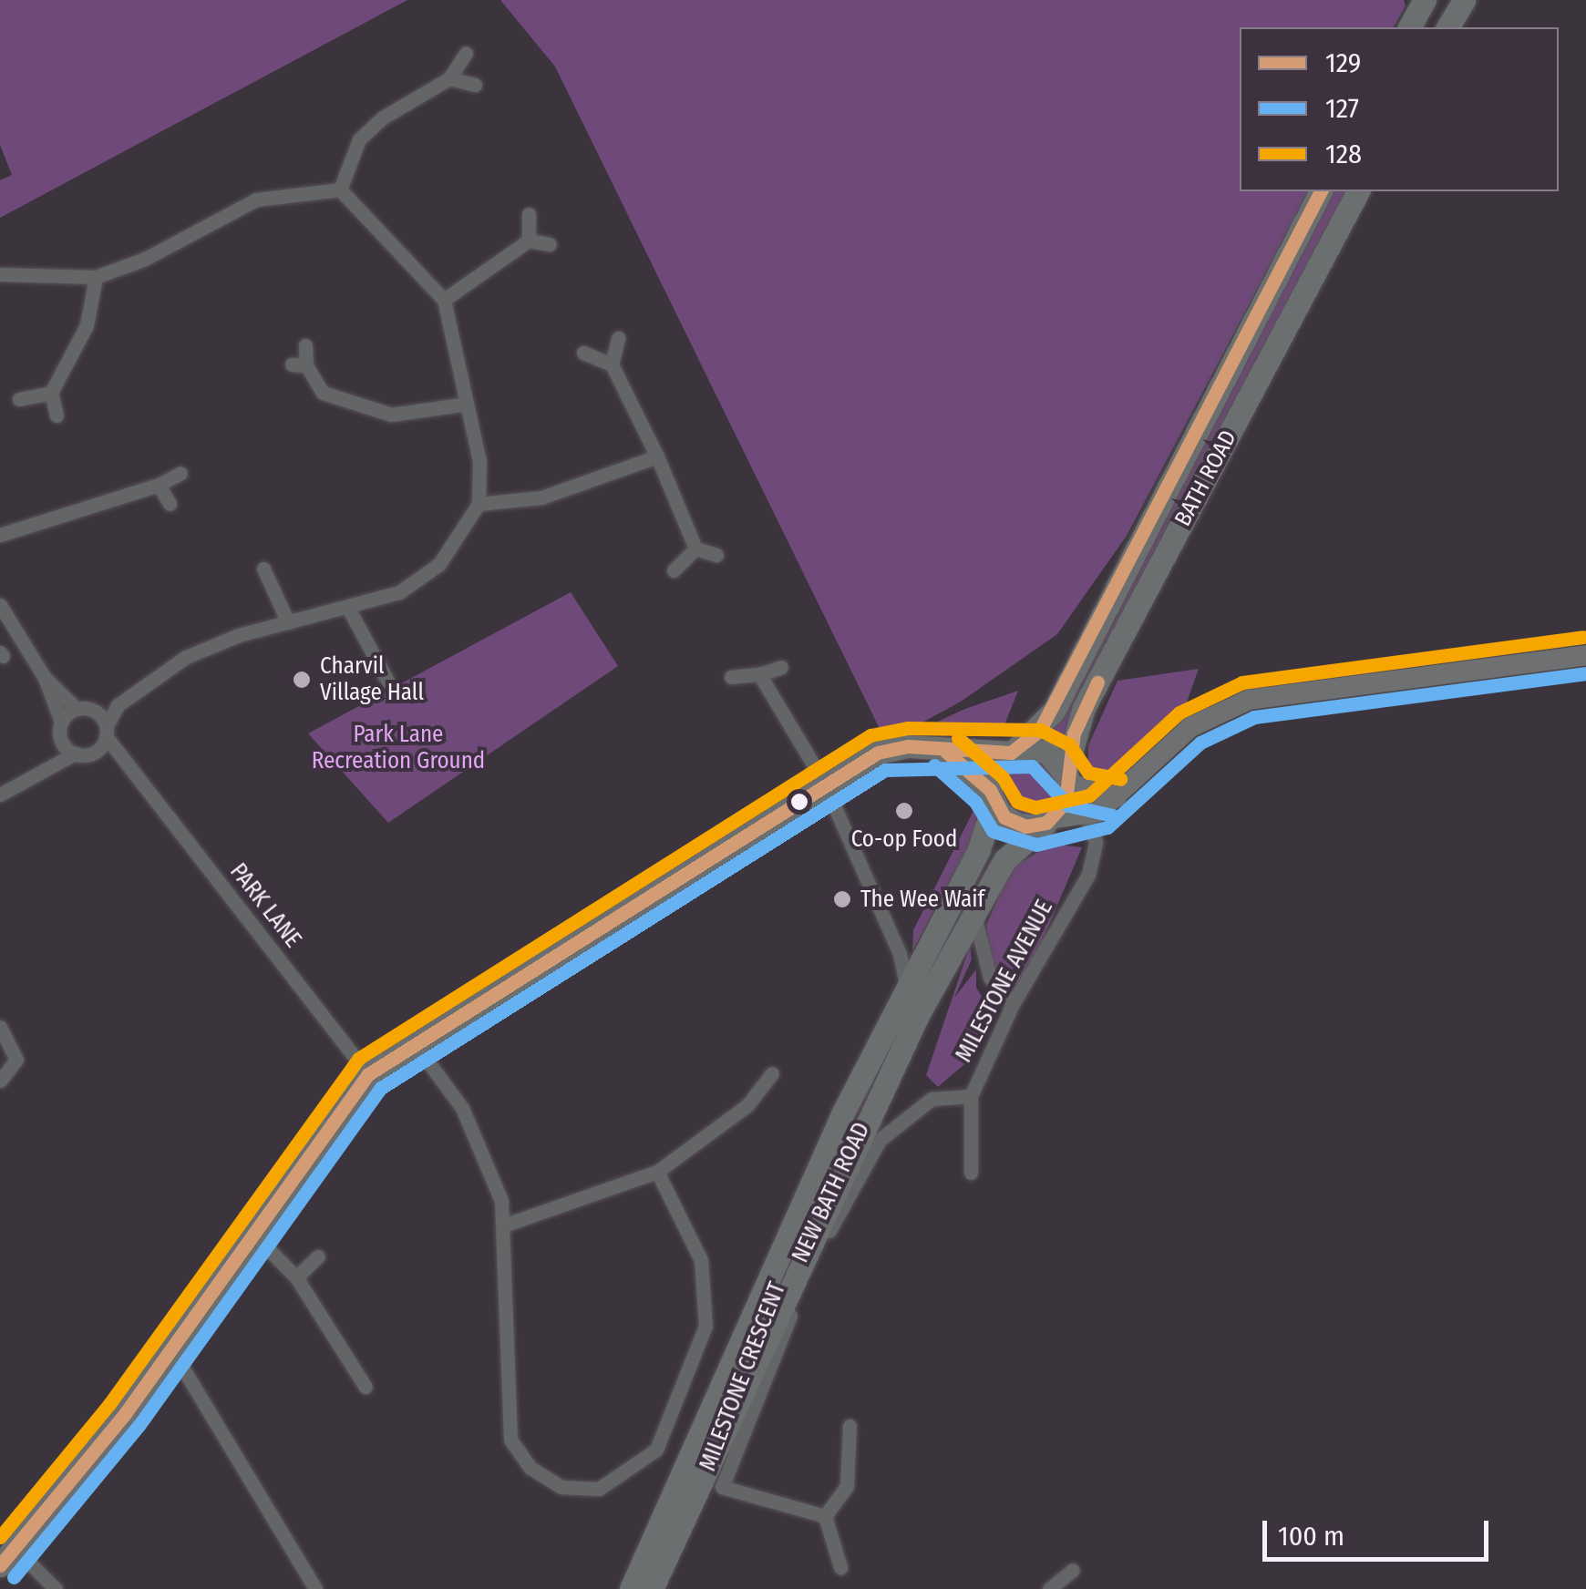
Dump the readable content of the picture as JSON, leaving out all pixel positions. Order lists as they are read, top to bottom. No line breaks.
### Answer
{"streets":{"main road":["BATH ROAD","NEW BATH ROAD"],"street":["PARK LANE","MILESTONE AVENUE","MILESTONE CRESCENT"]},"crossings":[["BATH ROAD","NEW BATH ROAD"],["MILESTONE AVENUE","MILESTONE CRESCENT"]],"parks":["Park Lane Recreation Ground"],"places":["Charvil Village Hall","Co-op Food","The Wee Waif"],"lines":["transit line 129","transit line 128","transit line 127"],"legend":["129","127","128"],"scale_bar":"100 m"}
